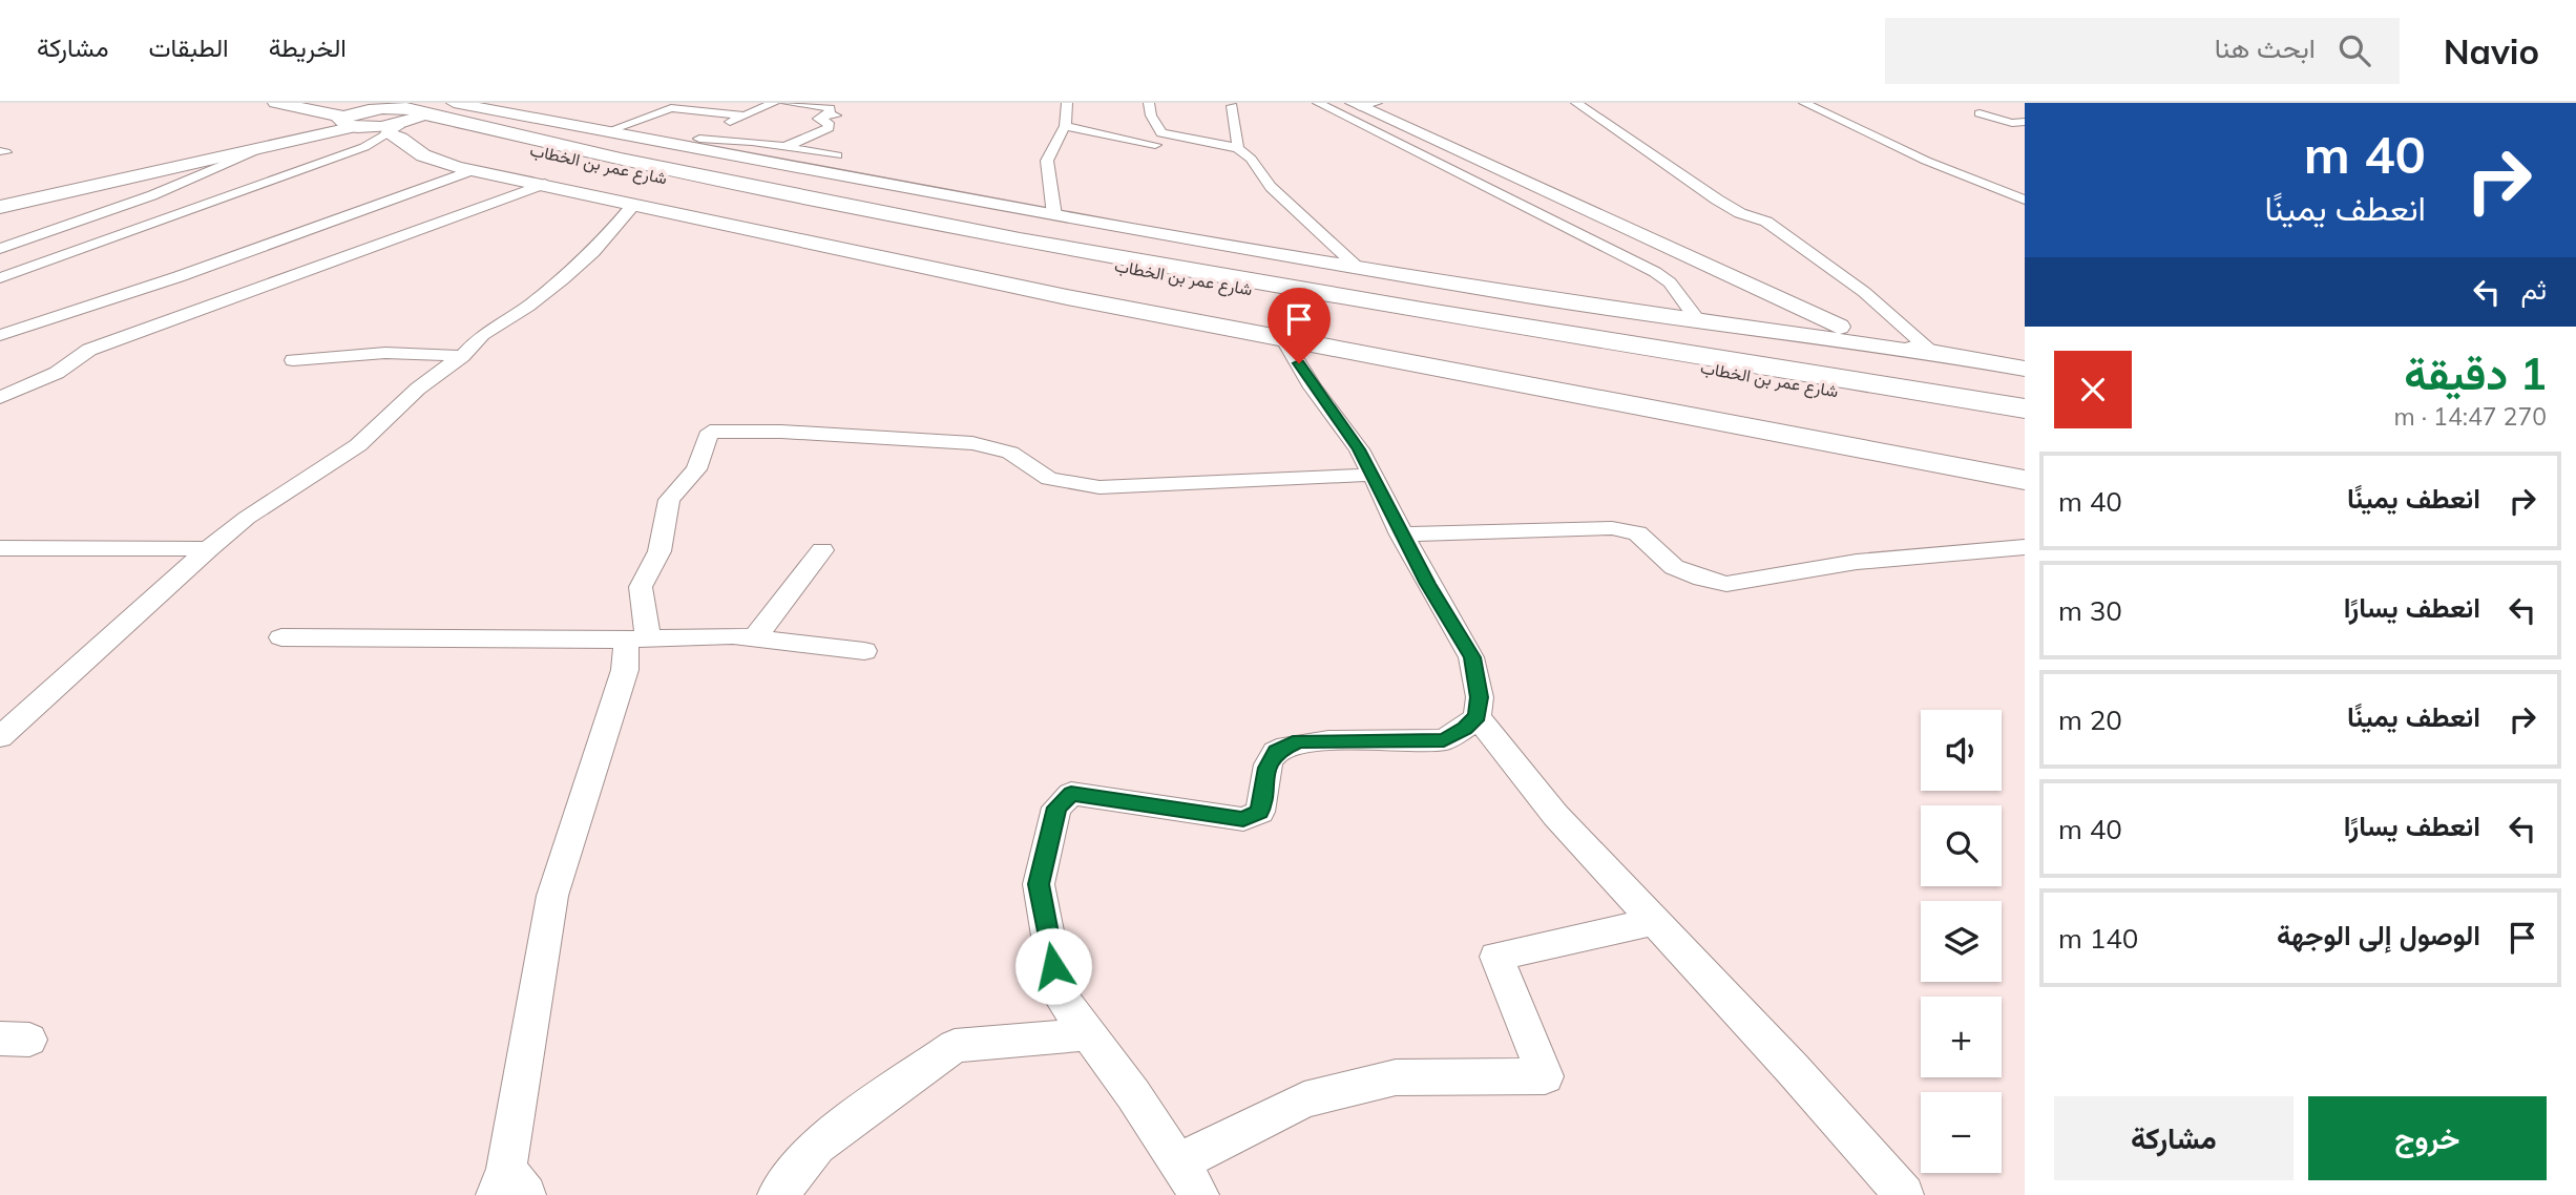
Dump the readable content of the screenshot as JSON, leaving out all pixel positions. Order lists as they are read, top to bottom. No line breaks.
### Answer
{"streets":{"main road":["شارع عمر بن الخطاب"]},"page":{"header":"Navio","search":"ابحث هنا","nav":["الخريطة","الطبقات","مشاركة"],"turn":["40 m","انعطف يمينًا"],"then":"ثم","heading":["1 دقيقة","270 m · 14:47"],"list":[{"name":"انعطف يمينًا","value":"40 m"},{"name":"انعطف يسارًا","value":"30 m"},{"name":"انعطف يمينًا","value":"20 m"},{"name":"انعطف يسارًا","value":"40 m"},{"name":"الوصول إلى الوجهة","value":"140 m"}],"map_buttons":["+","−"],"buttons":["خروج","مشاركة"]}}
